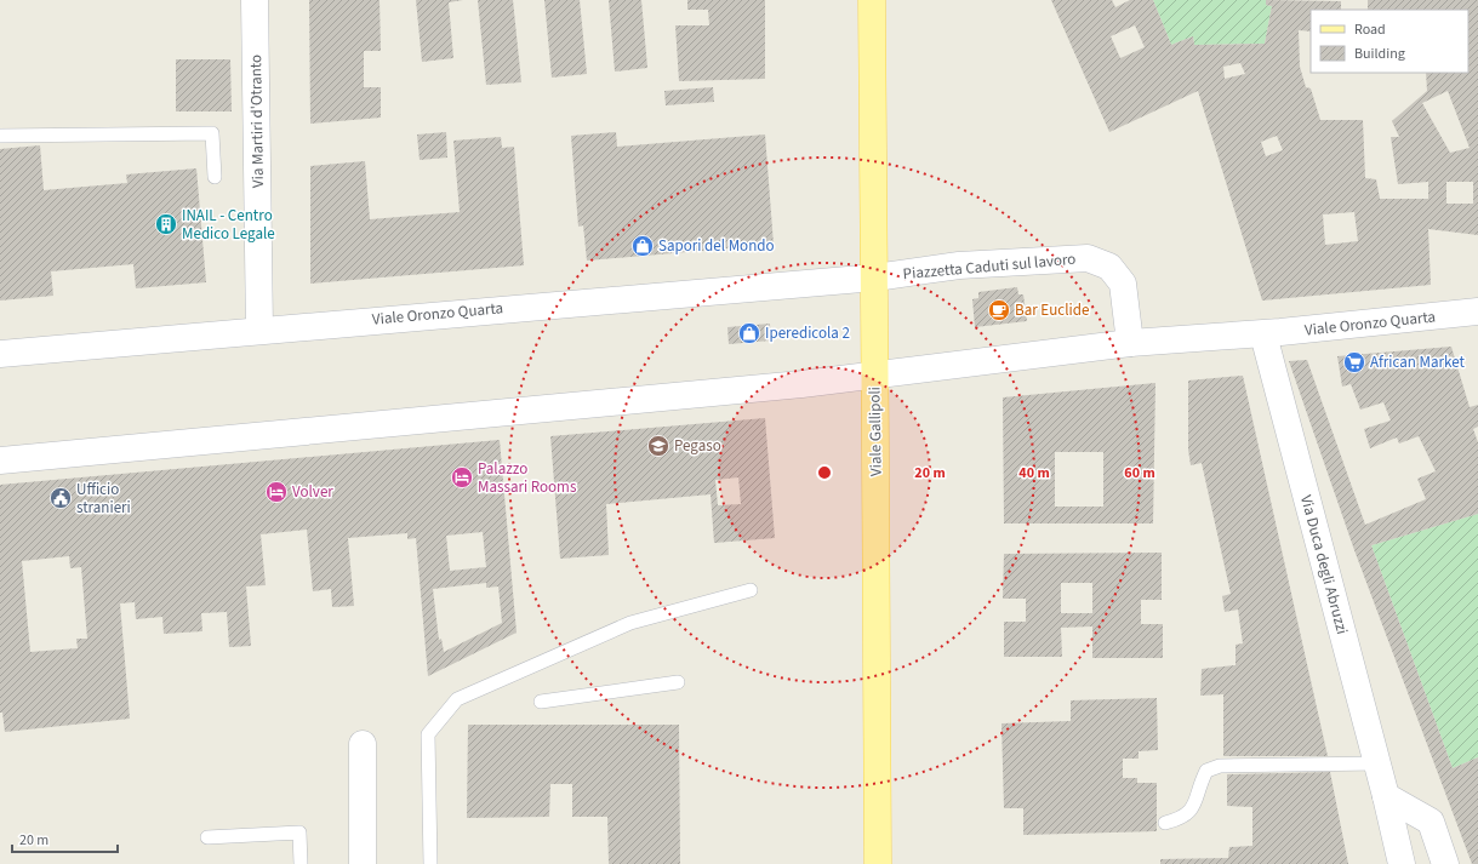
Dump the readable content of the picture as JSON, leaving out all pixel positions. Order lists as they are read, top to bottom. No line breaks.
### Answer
{"streets":{"main road":["Viale Gallipoli"],"street":["Via Martiri d'Otranto","Piazzetta Caduti sul lavoro","Viale Oronzo Quarta","Via Duca degli Abruzzi"]},"crossings":[["Via Martiri d'Otranto","Viale Oronzo Quarta"],["Piazzetta Caduti sul lavoro","Viale Oronzo Quarta"],["Piazzetta Caduti sul lavoro","Viale Gallipoli"],["Viale Oronzo Quarta","Viale Gallipoli"],["Viale Oronzo Quarta","Via Duca degli Abruzzi"]],"places":{"building":["INAIL - Centro Medico Legale"],"shop":["Sapori del Mondo","Iperedicola 2"],"cafe":["Bar Euclide"],"supermarket":["African Market"],"school or university":["Pegaso"],"hotel":["Palazzo Massari Rooms","Volver"],"public building":["Ufficio stranieri"]},"legend":["Road","Building"],"scale_bar":"20 m","rings":["20 m","40 m","60 m"]}
